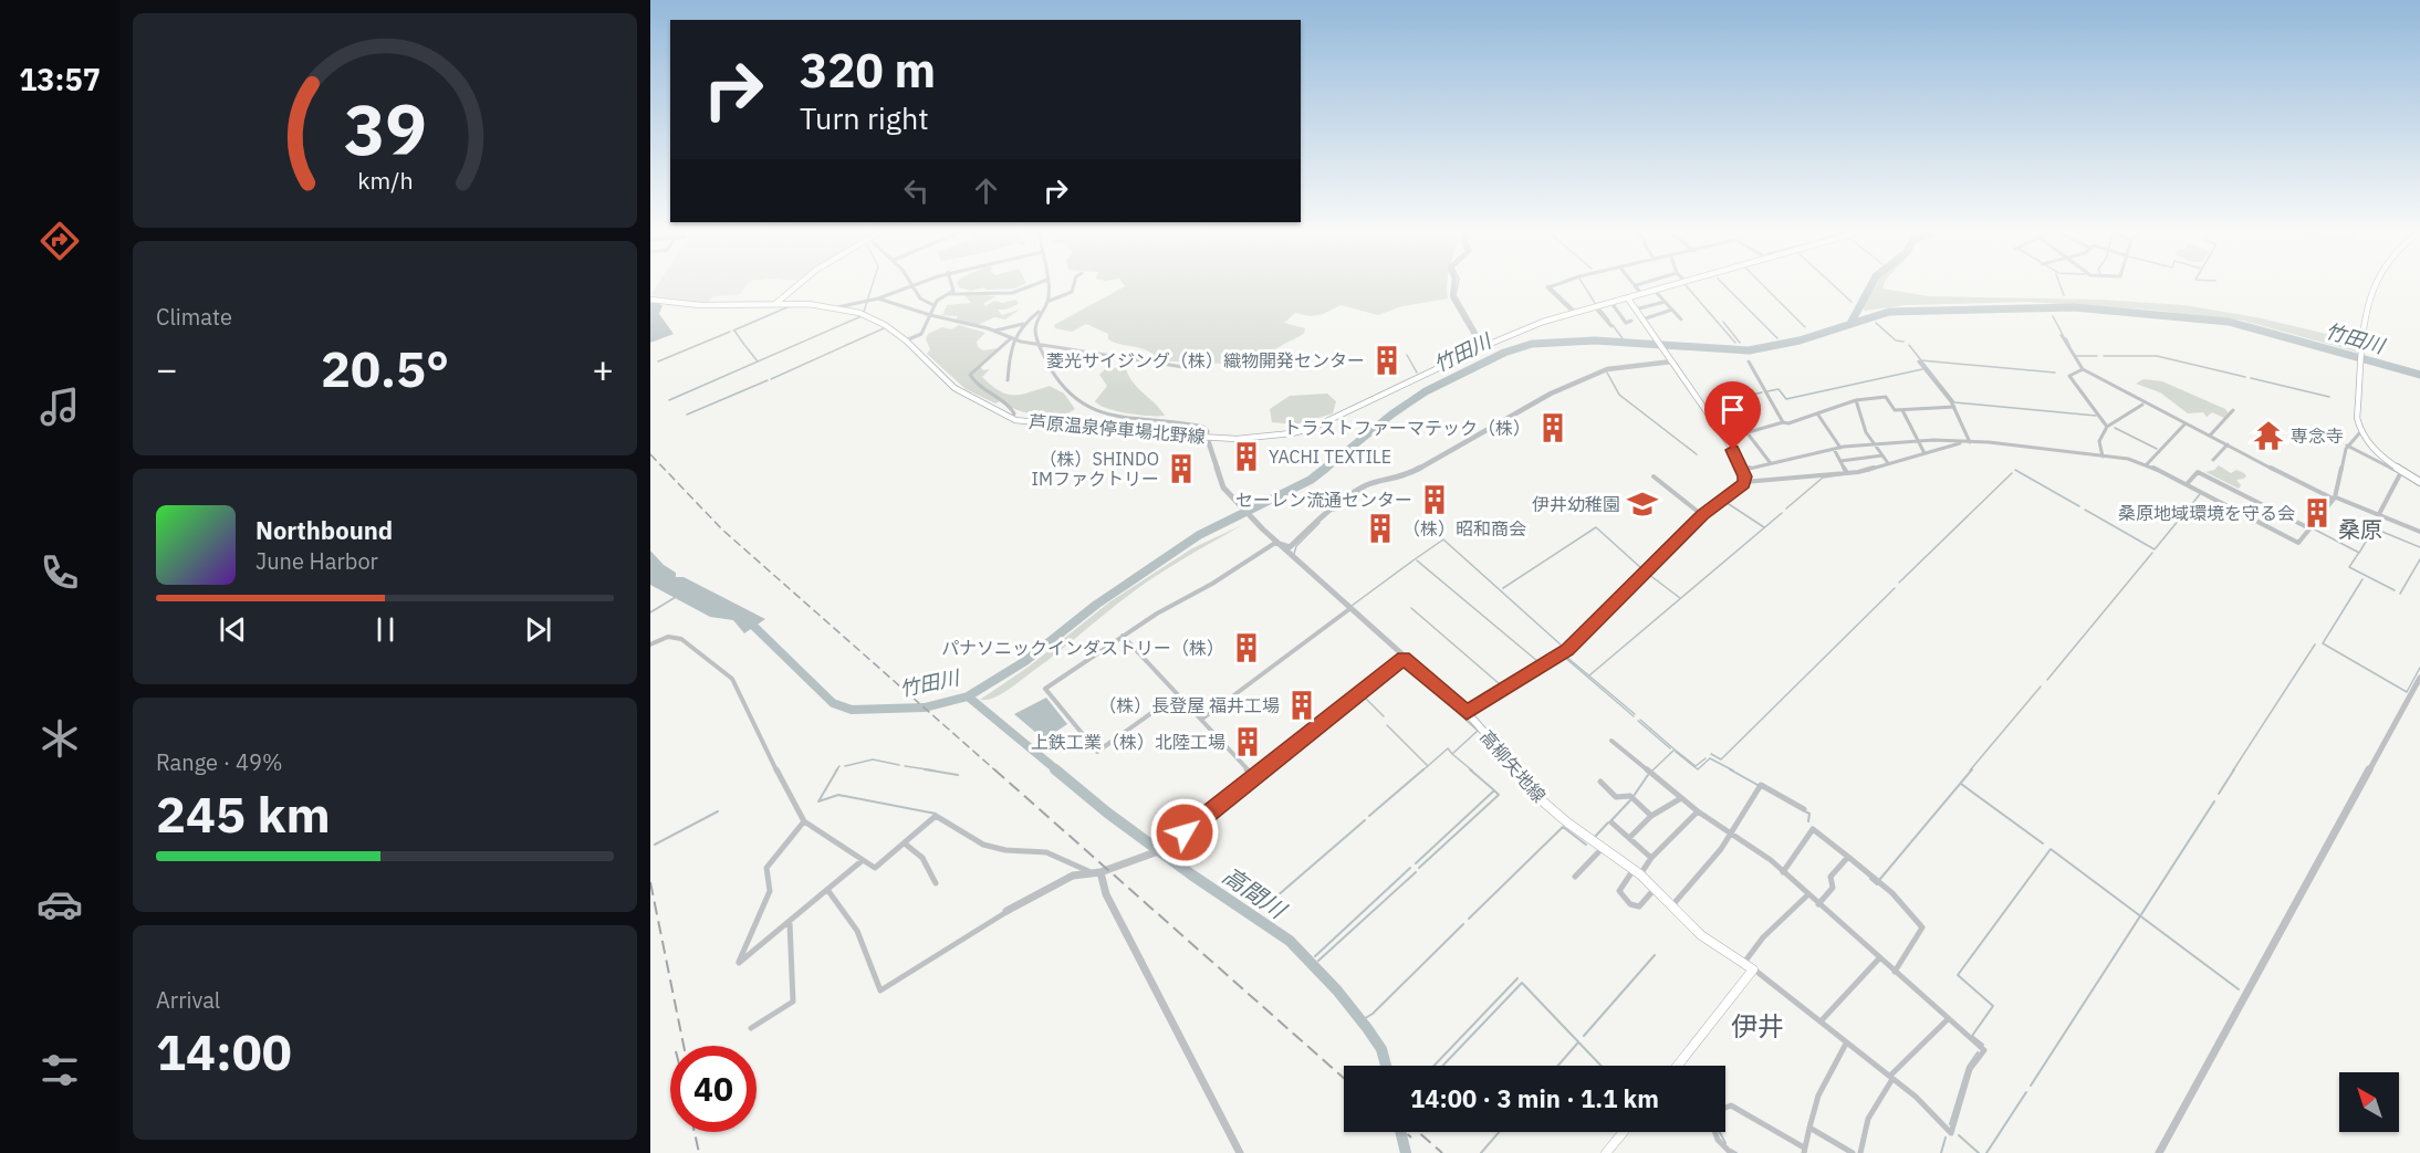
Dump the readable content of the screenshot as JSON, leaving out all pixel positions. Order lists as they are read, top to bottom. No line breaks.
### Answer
{"streets":{"main road":["芦原温泉停車場北野線","高柳矢地線"]},"districts":["桑原","伊井"],"water":["竹田川","高間川"],"places":{"building":["菱光サイジング（株）織物開発センター","トラストファーマテック（株）","YACHI TEXTILE","（株）SHINDO IMファクトリー","セーレン流通センター","桑原地域環境を守る会","（株）昭和商会","パナソニックインダストリー（株）","（株）長登屋 福井工場","上鉄工業（株）北陸工場"],"temple":["専念寺"],"school or university":["伊井幼稚園"]},"north":"top left","page":{"tabs":"13:57","turn":["320 m","Turn right"],"tile":["Climate",["Range · 49%","245 km"],["Arrival","14:00"]],"heat":["−","20.5°","+"],"song":["Northbound","June Harbor"],"limit":"40","trip":"14:00 · 3 min · 1.1 km","gauge":["39","km/h"]}}
